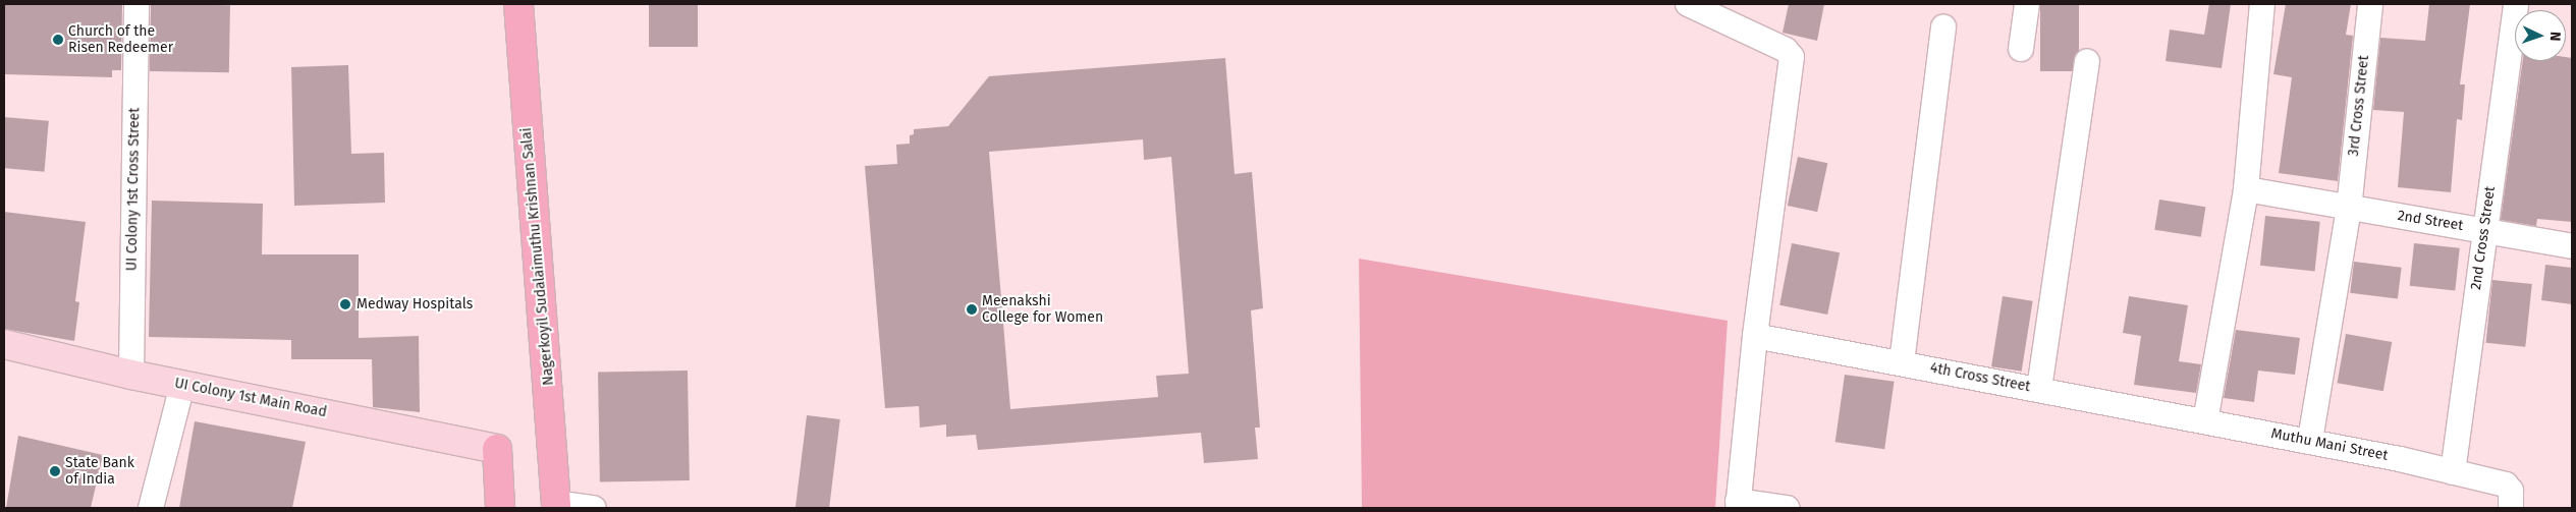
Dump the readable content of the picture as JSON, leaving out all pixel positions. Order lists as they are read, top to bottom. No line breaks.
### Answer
{"streets":{"main road":["Nagerkoyil Sudalaimuthu Krishnan Salai","UI Colony 1st Main Road"],"street":["3rd Cross Street","UI Colony 1st Cross Street","2nd Street","2nd Cross Street","4th Cross Street","Muthu Mani Street"]},"crossings":[["3rd Cross Street","2nd Street"],["3rd Cross Street","Muthu Mani Street"],["UI Colony 1st Cross Street","UI Colony 1st Main Road"],["2nd Street","2nd Cross Street"],["2nd Cross Street","Muthu Mani Street"],["4th Cross Street","Muthu Mani Street"]],"places":["Church of the Risen Redeemer","Medway Hospitals","Meenakshi College for Women","State Bank of India"],"north":"right"}
